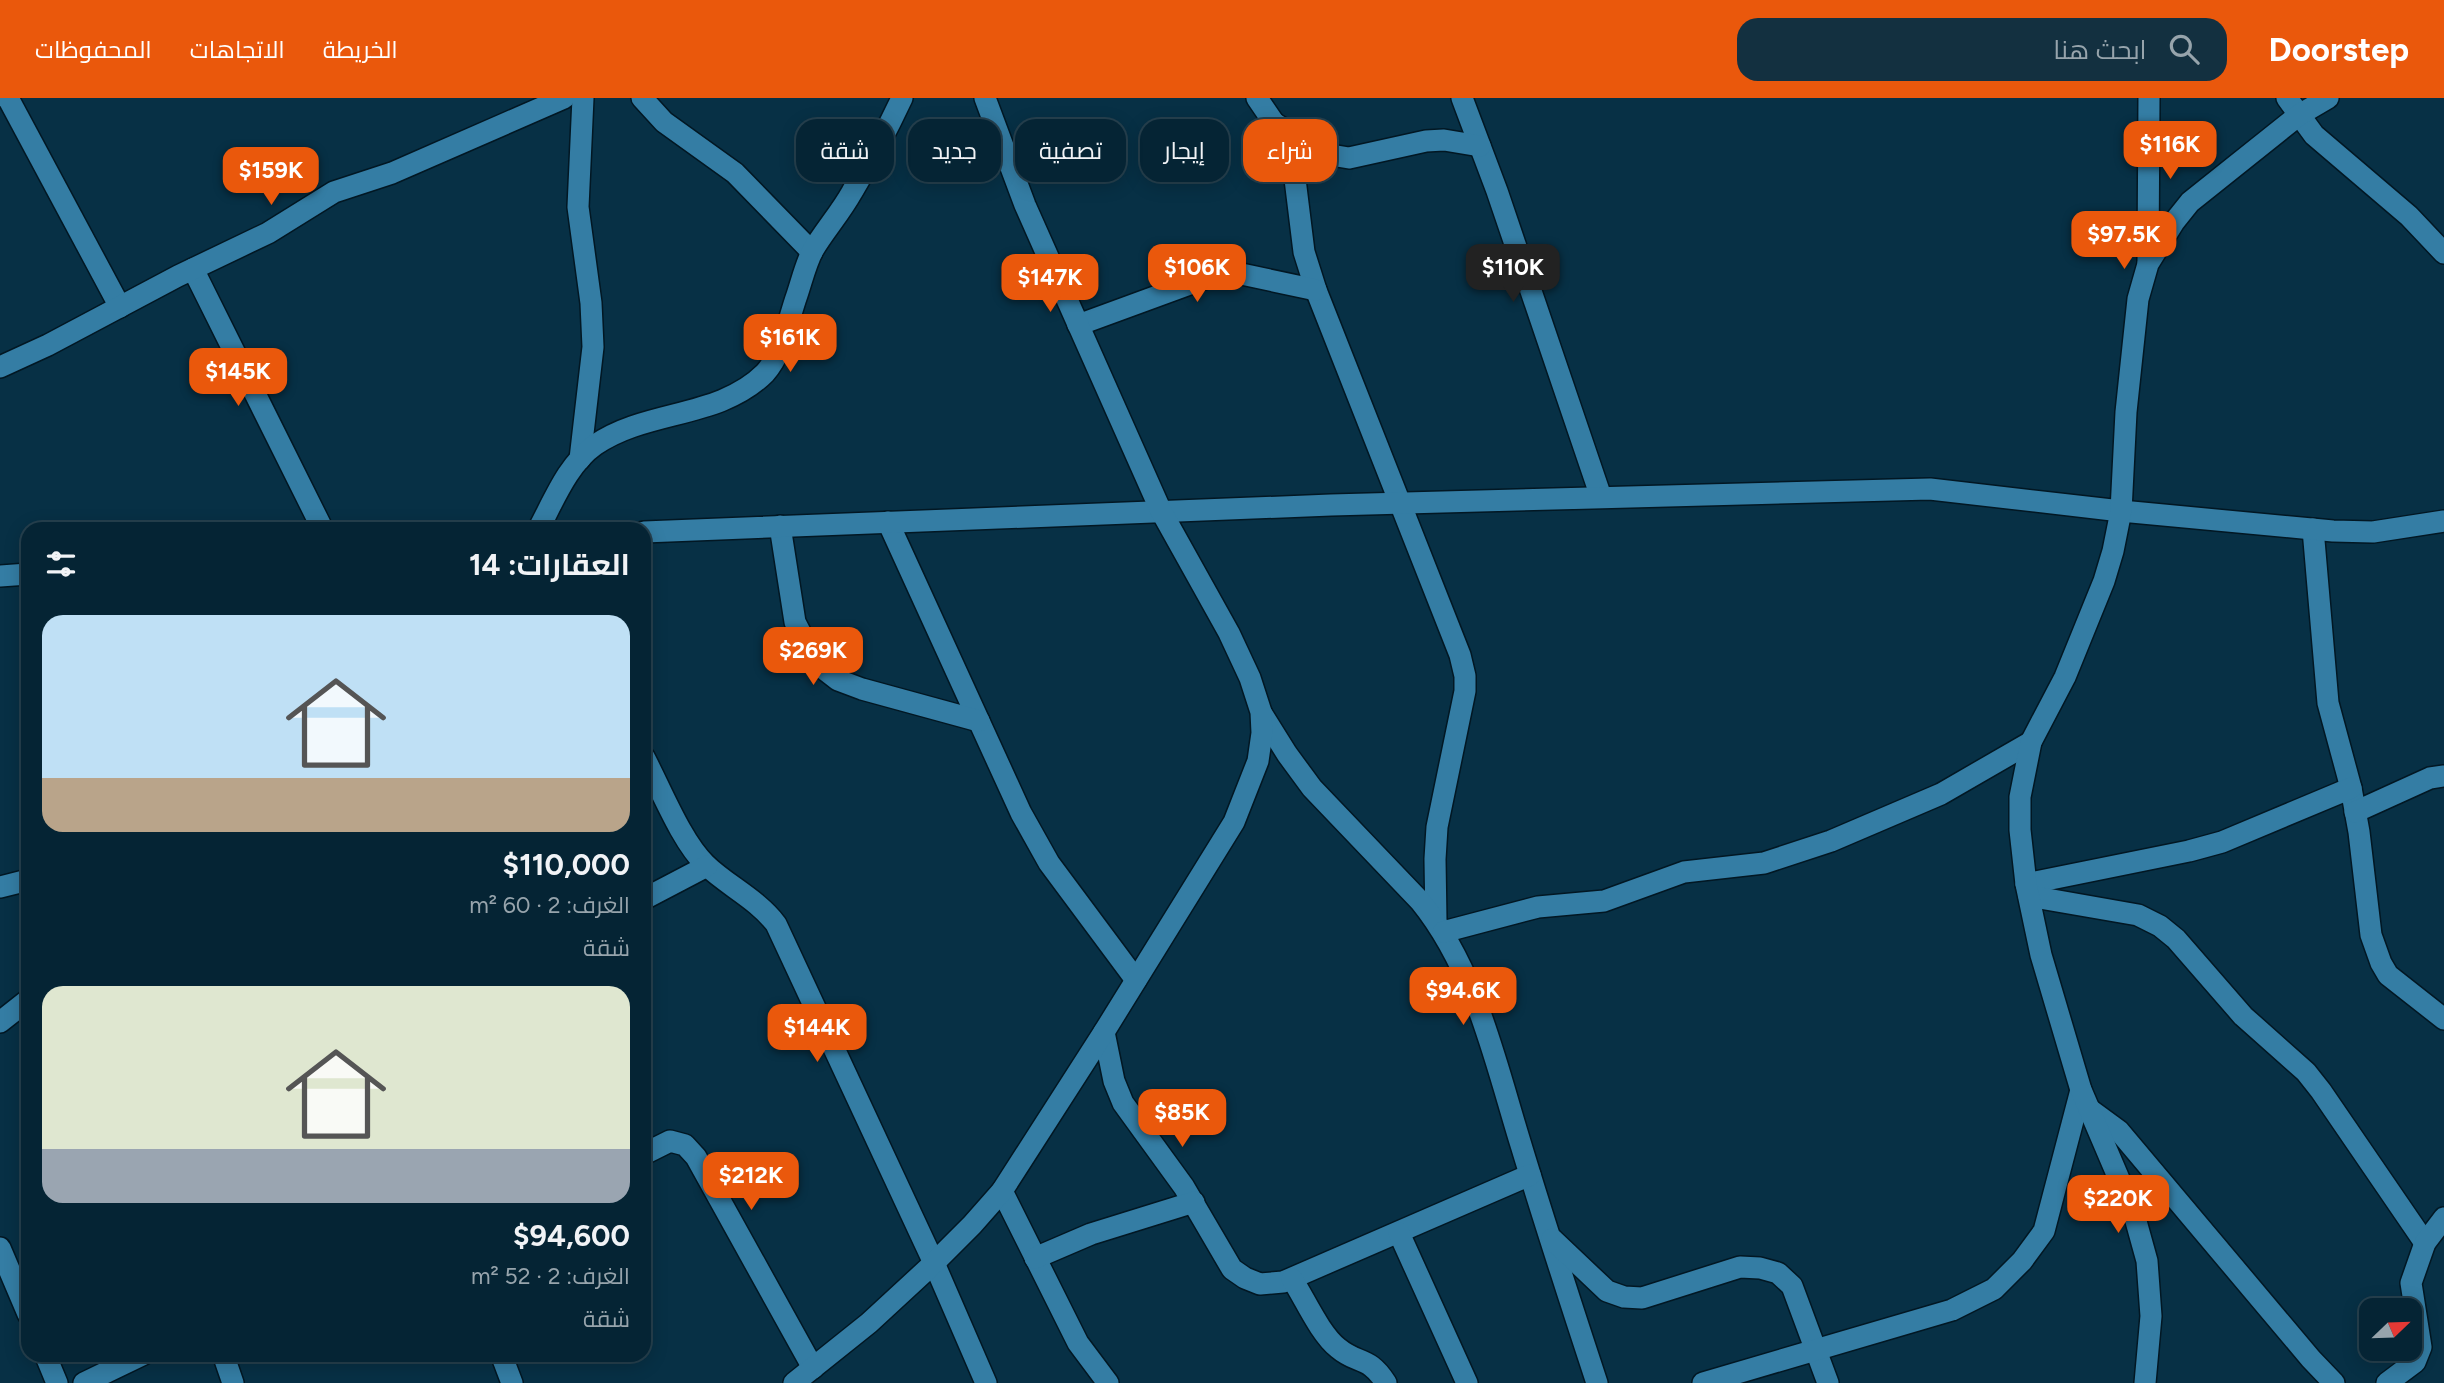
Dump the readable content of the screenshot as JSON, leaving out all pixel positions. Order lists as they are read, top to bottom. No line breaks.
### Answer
{"north":"top right","page":{"header":"Doorstep","search":"ابحث هنا","nav":["الخريطة","الاتجاهات","المحفوظات"],"chip":["شراء","إيجار","تصفية","جديد","شقة"],"price":["$116K","$159K","$97.5K","$106K","$110K","$147K","$161K","$145K","$269K","$94.6K","$144K","$85K","$212K","$220K"],"heading":"العقارات: 14","list":[{"name":"$110,000","note":"الغرف: 2 · 60 m² · شقة"},{"name":"$94,600","note":"الغرف: 2 · 52 m² · شقة"}]}}
